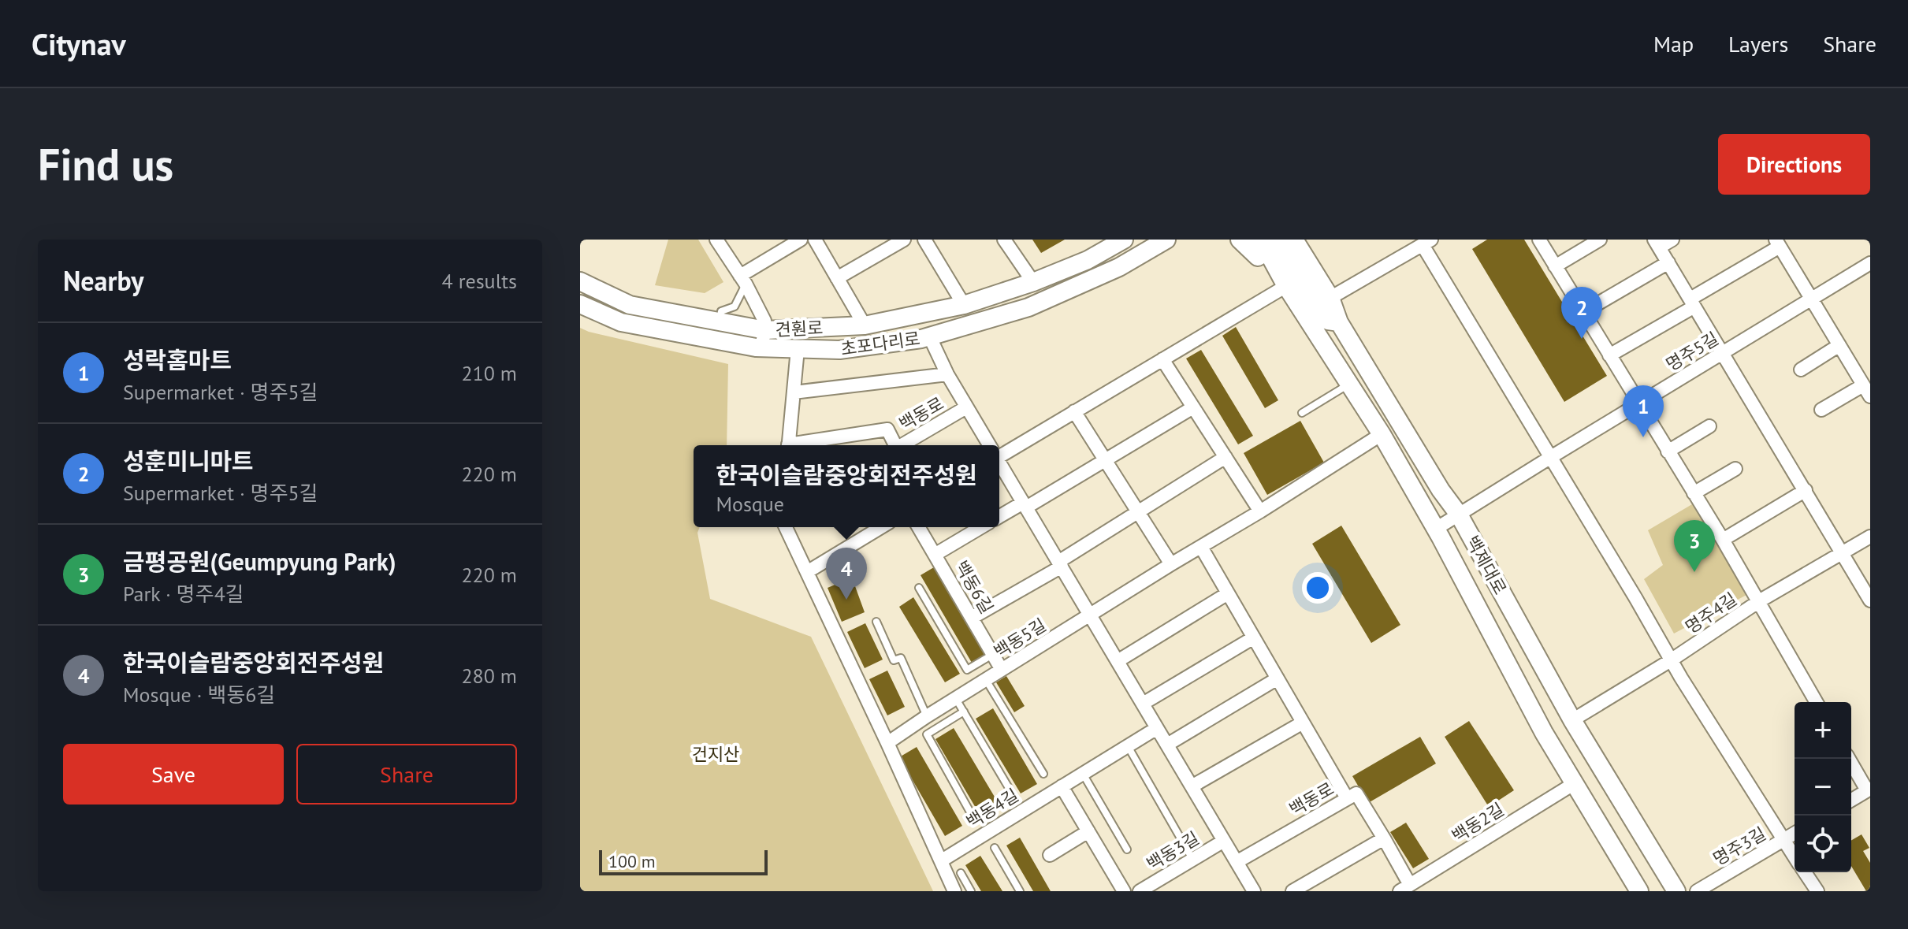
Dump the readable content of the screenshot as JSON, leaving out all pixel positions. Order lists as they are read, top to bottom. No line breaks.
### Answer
{"streets":{"street":["견훤로","초포다리로","명주5길","백동로","백제대로","백동6길","명주4길","백동5길","백동4길","백동2길","명주3길","백동3길"]},"crossings":[["초포다리로","백동로"],["명주5길","백제대로"],["백동로","백동5길"],["백동로","백동4길"],["백동로","백동2길"],["백동로","백동3길"],["백제대로","명주4길"],["백제대로","백동5길"],["백제대로","백동2길"],["백동6길","백동5길"]],"parks":["건지산"],"scale_bar":"100 m","page":{"header":"Citynav","nav":["Map","Layers","Share"],"buttons":["Directions",["Save","Share"]],"title":"Find us","heading":["Nearby","4 results"],"pins":["2","1","3","4"],"list":[{"mark":"1","name":"성락홈마트","note":"Supermarket · 명주5길","value":"210 m"},{"mark":"2","name":"성훈미니마트","note":"Supermarket · 명주5길","value":"220 m"},{"mark":"3","name":"금평공원(Geumpyung Park)","note":"Park · 명주4길","value":"220 m"},{"mark":"4","name":"한국이슬람중앙회전주성원","note":"Mosque · 백동6길","value":"280 m"}],"popup":["한국이슬람중앙회전주성원","Mosque"],"map_buttons":["+","−"],"scale":"100 m"}}
